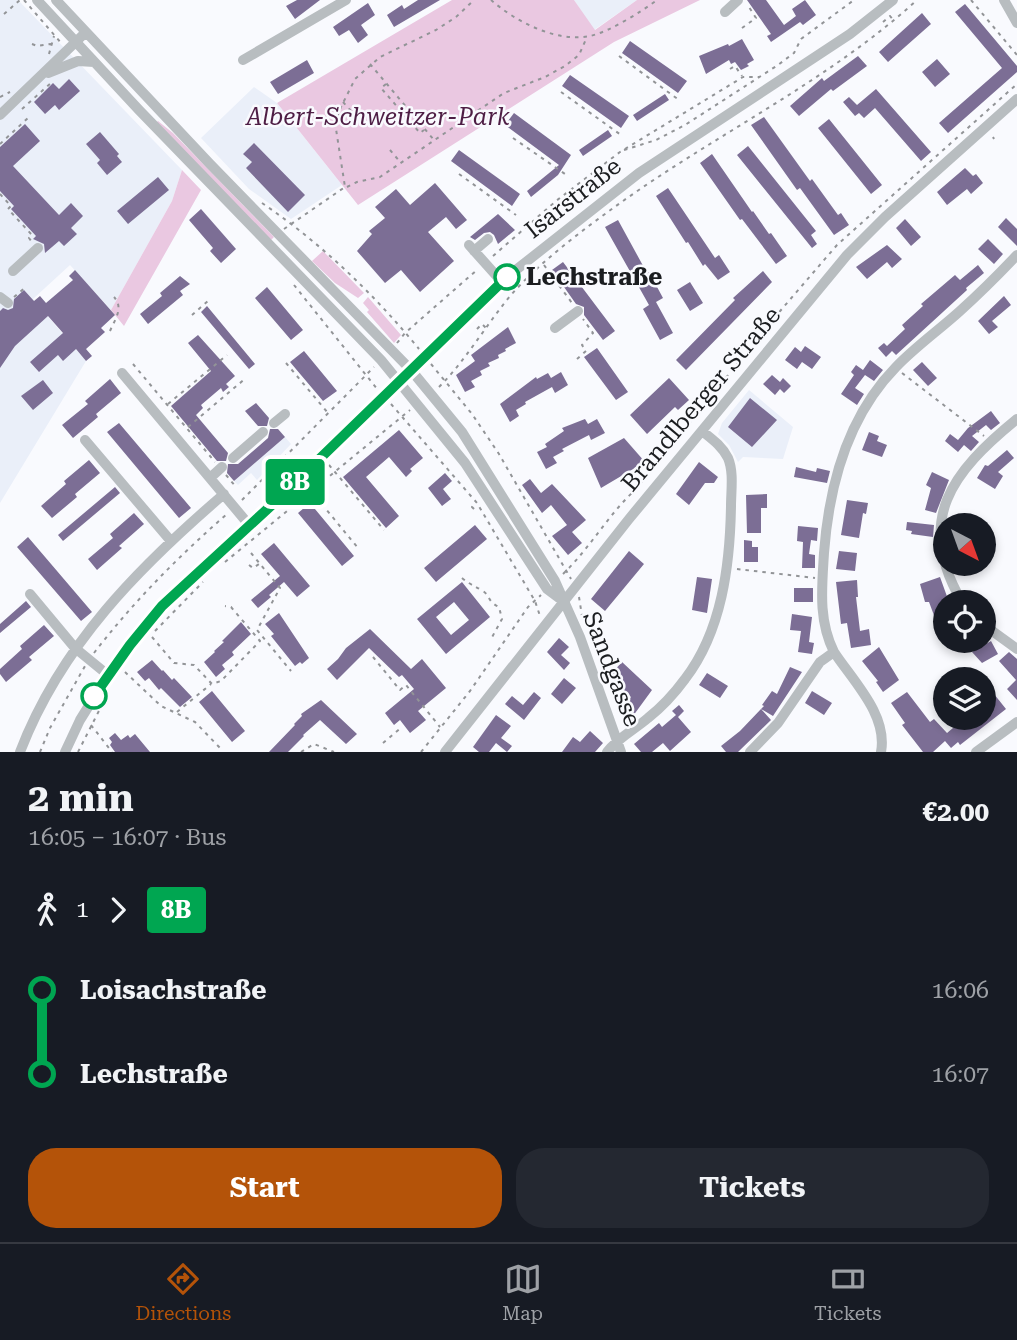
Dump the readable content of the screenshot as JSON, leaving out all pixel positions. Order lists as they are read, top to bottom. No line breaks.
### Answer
{"streets":{"street":["Isarstraße","Brandlberger Straße","Sandgasse"]},"crossings":[["Brandlberger Straße","Sandgasse"]],"parks":["Albert-Schweitzer-Park"],"places":["Lechstraße"],"lines":["bus line 8B"],"north":"bottom right","page":{"on_map":"8B","heading":["2 min","16:05 – 16:07 · Bus","€2.00"],"legs":["1","8B"],"list":[{"name":"Loisachstraße","value":"16:06"},{"name":"Lechstraße","value":"16:07"}],"buttons":["Start","Tickets"],"tabs":["Directions","Map","Tickets"]}}
